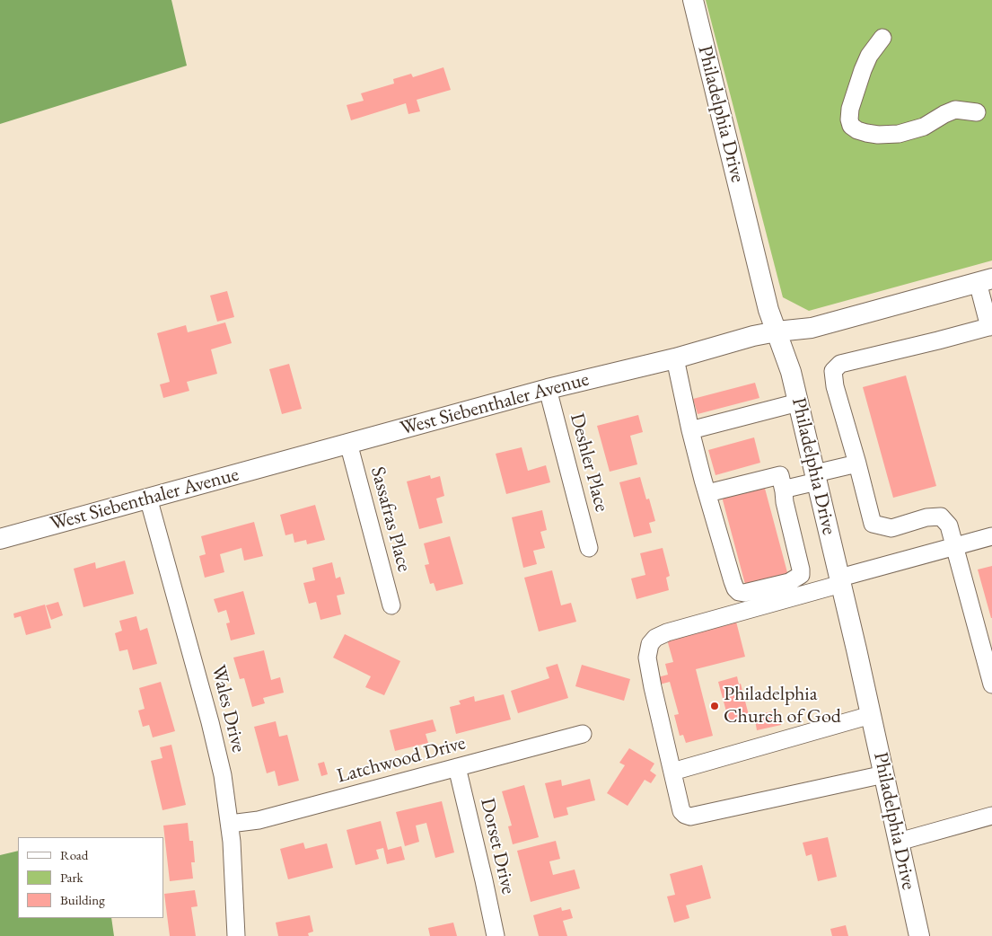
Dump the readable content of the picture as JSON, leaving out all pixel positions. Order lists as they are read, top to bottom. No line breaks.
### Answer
{"streets":{"main road":["Philadelphia Drive","West Siebenthaler Avenue"],"street":["Deshler Place","Sassafras Place","Wales Drive","Latchwood Drive","Dorset Drive"]},"crossings":[["Philadelphia Drive","West Siebenthaler Avenue"],["West Siebenthaler Avenue","Deshler Place"],["West Siebenthaler Avenue","Sassafras Place"],["West Siebenthaler Avenue","Wales Drive"],["Wales Drive","Latchwood Drive"],["Latchwood Drive","Dorset Drive"]],"places":["Philadelphia Church of God"],"legend":["Road","Park","Building"]}
